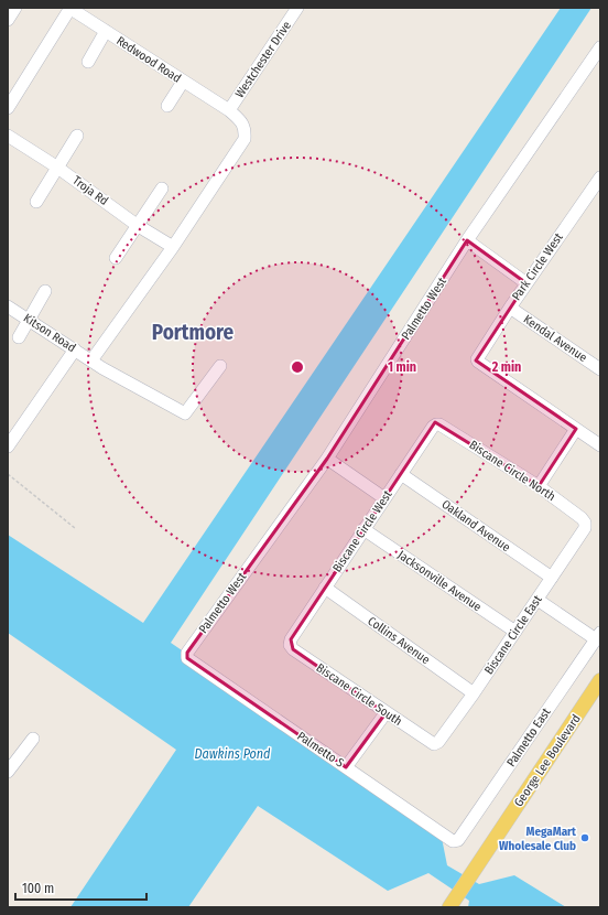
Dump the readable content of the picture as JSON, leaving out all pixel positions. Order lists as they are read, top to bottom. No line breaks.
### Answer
{"streets":{"main road":["George Lee Boulevard"],"street":["Redwood Road","Westchester Drive","Troja Rd","Park Circle West","Palmetto West","Kitson Road","Kendal Avenue","Biscane Circle North","Oakland Avenue","Biscane Circle West","Jacksonville Avenue","Biscane Circle East","Collins Avenue","Biscane Circle South","Palmetto East","Palmetto S"]},"crossings":[["Redwood Road","Westchester Drive"],["Redwood Road","Troja Rd"],["Redwood Road","Kitson Road"],["Park Circle West","Kendal Avenue"],["Palmetto West","Palmetto S"],["Biscane Circle North","Biscane Circle West"],["Biscane Circle North","Biscane Circle East"],["Oakland Avenue","Biscane Circle West"],["Oakland Avenue","Biscane Circle East"],["Biscane Circle West","Jacksonville Avenue"],["Biscane Circle West","Collins Avenue"],["Biscane Circle West","Biscane Circle South"],["Jacksonville Avenue","Biscane Circle East"],["Biscane Circle East","Collins Avenue"],["Biscane Circle East","Biscane Circle South"],["Palmetto East","Palmetto S"]],"districts":["Portmore"],"water":["Dawkins Pond"],"places":["MegaMart Wholesale Club"],"scale_bar":"100 m","rings":["1 min","2 min"]}
